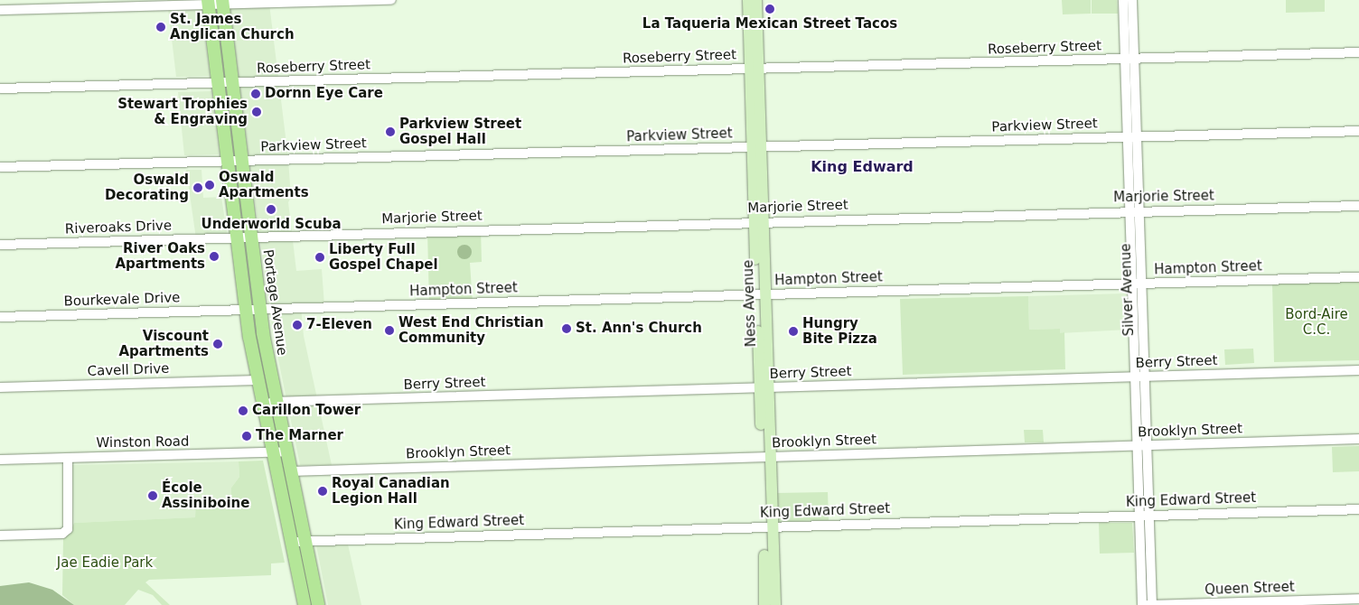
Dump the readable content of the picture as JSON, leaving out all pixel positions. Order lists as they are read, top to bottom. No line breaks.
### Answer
{"streets":{"highway":["Portage Avenue"],"main road":["Ness Avenue"],"street":["Roseberry Street","Parkview Street","Marjorie Street","Riveroaks Drive","Hampton Street","Silver Avenue","Bourkevale Drive","Berry Street","Cavell Drive","Brooklyn Street","Winston Road","King Edward Street","Queen Street"]},"crossings":[["Roseberry Street","Silver Avenue"],["Roseberry Street","Portage Avenue"],["Roseberry Street","Ness Avenue"],["Parkview Street","Silver Avenue"],["Parkview Street","Portage Avenue"],["Parkview Street","Ness Avenue"],["Marjorie Street","Riveroaks Drive"],["Marjorie Street","Silver Avenue"],["Marjorie Street","Portage Avenue"],["Marjorie Street","Ness Avenue"],["Hampton Street","Silver Avenue"],["Hampton Street","Bourkevale Drive"],["Hampton Street","Portage Avenue"],["Hampton Street","Ness Avenue"],["Silver Avenue","Berry Street"],["Silver Avenue","Brooklyn Street"],["Silver Avenue","King Edward Street"],["Silver Avenue","Queen Street"],["Portage Avenue","Berry Street"],["Portage Avenue","Brooklyn Street"],["Portage Avenue","Winston Road"],["Portage Avenue","King Edward Street"],["Ness Avenue","Berry Street"],["Ness Avenue","Brooklyn Street"],["Ness Avenue","King Edward Street"]],"districts":["King Edward"],"parks":["Bord-Aire C.C.","Jae Eadie Park"],"places":["La Taqueria Mexican Street Tacos","St. James Anglican Church","Dornn Eye Care","Stewart Trophies & Engraving","Parkview Street Gospel Hall","Oswald Apartments","Oswald Decorating","Underworld Scuba","River Oaks Apartments","Liberty Full Gospel Chapel","7-Eleven","St. Ann's Church","West End Christian Community","Hungry Bite Pizza","Viscount Apartments","Carillon Tower","The Marner","Royal Canadian Legion Hall","École Assiniboine"]}
